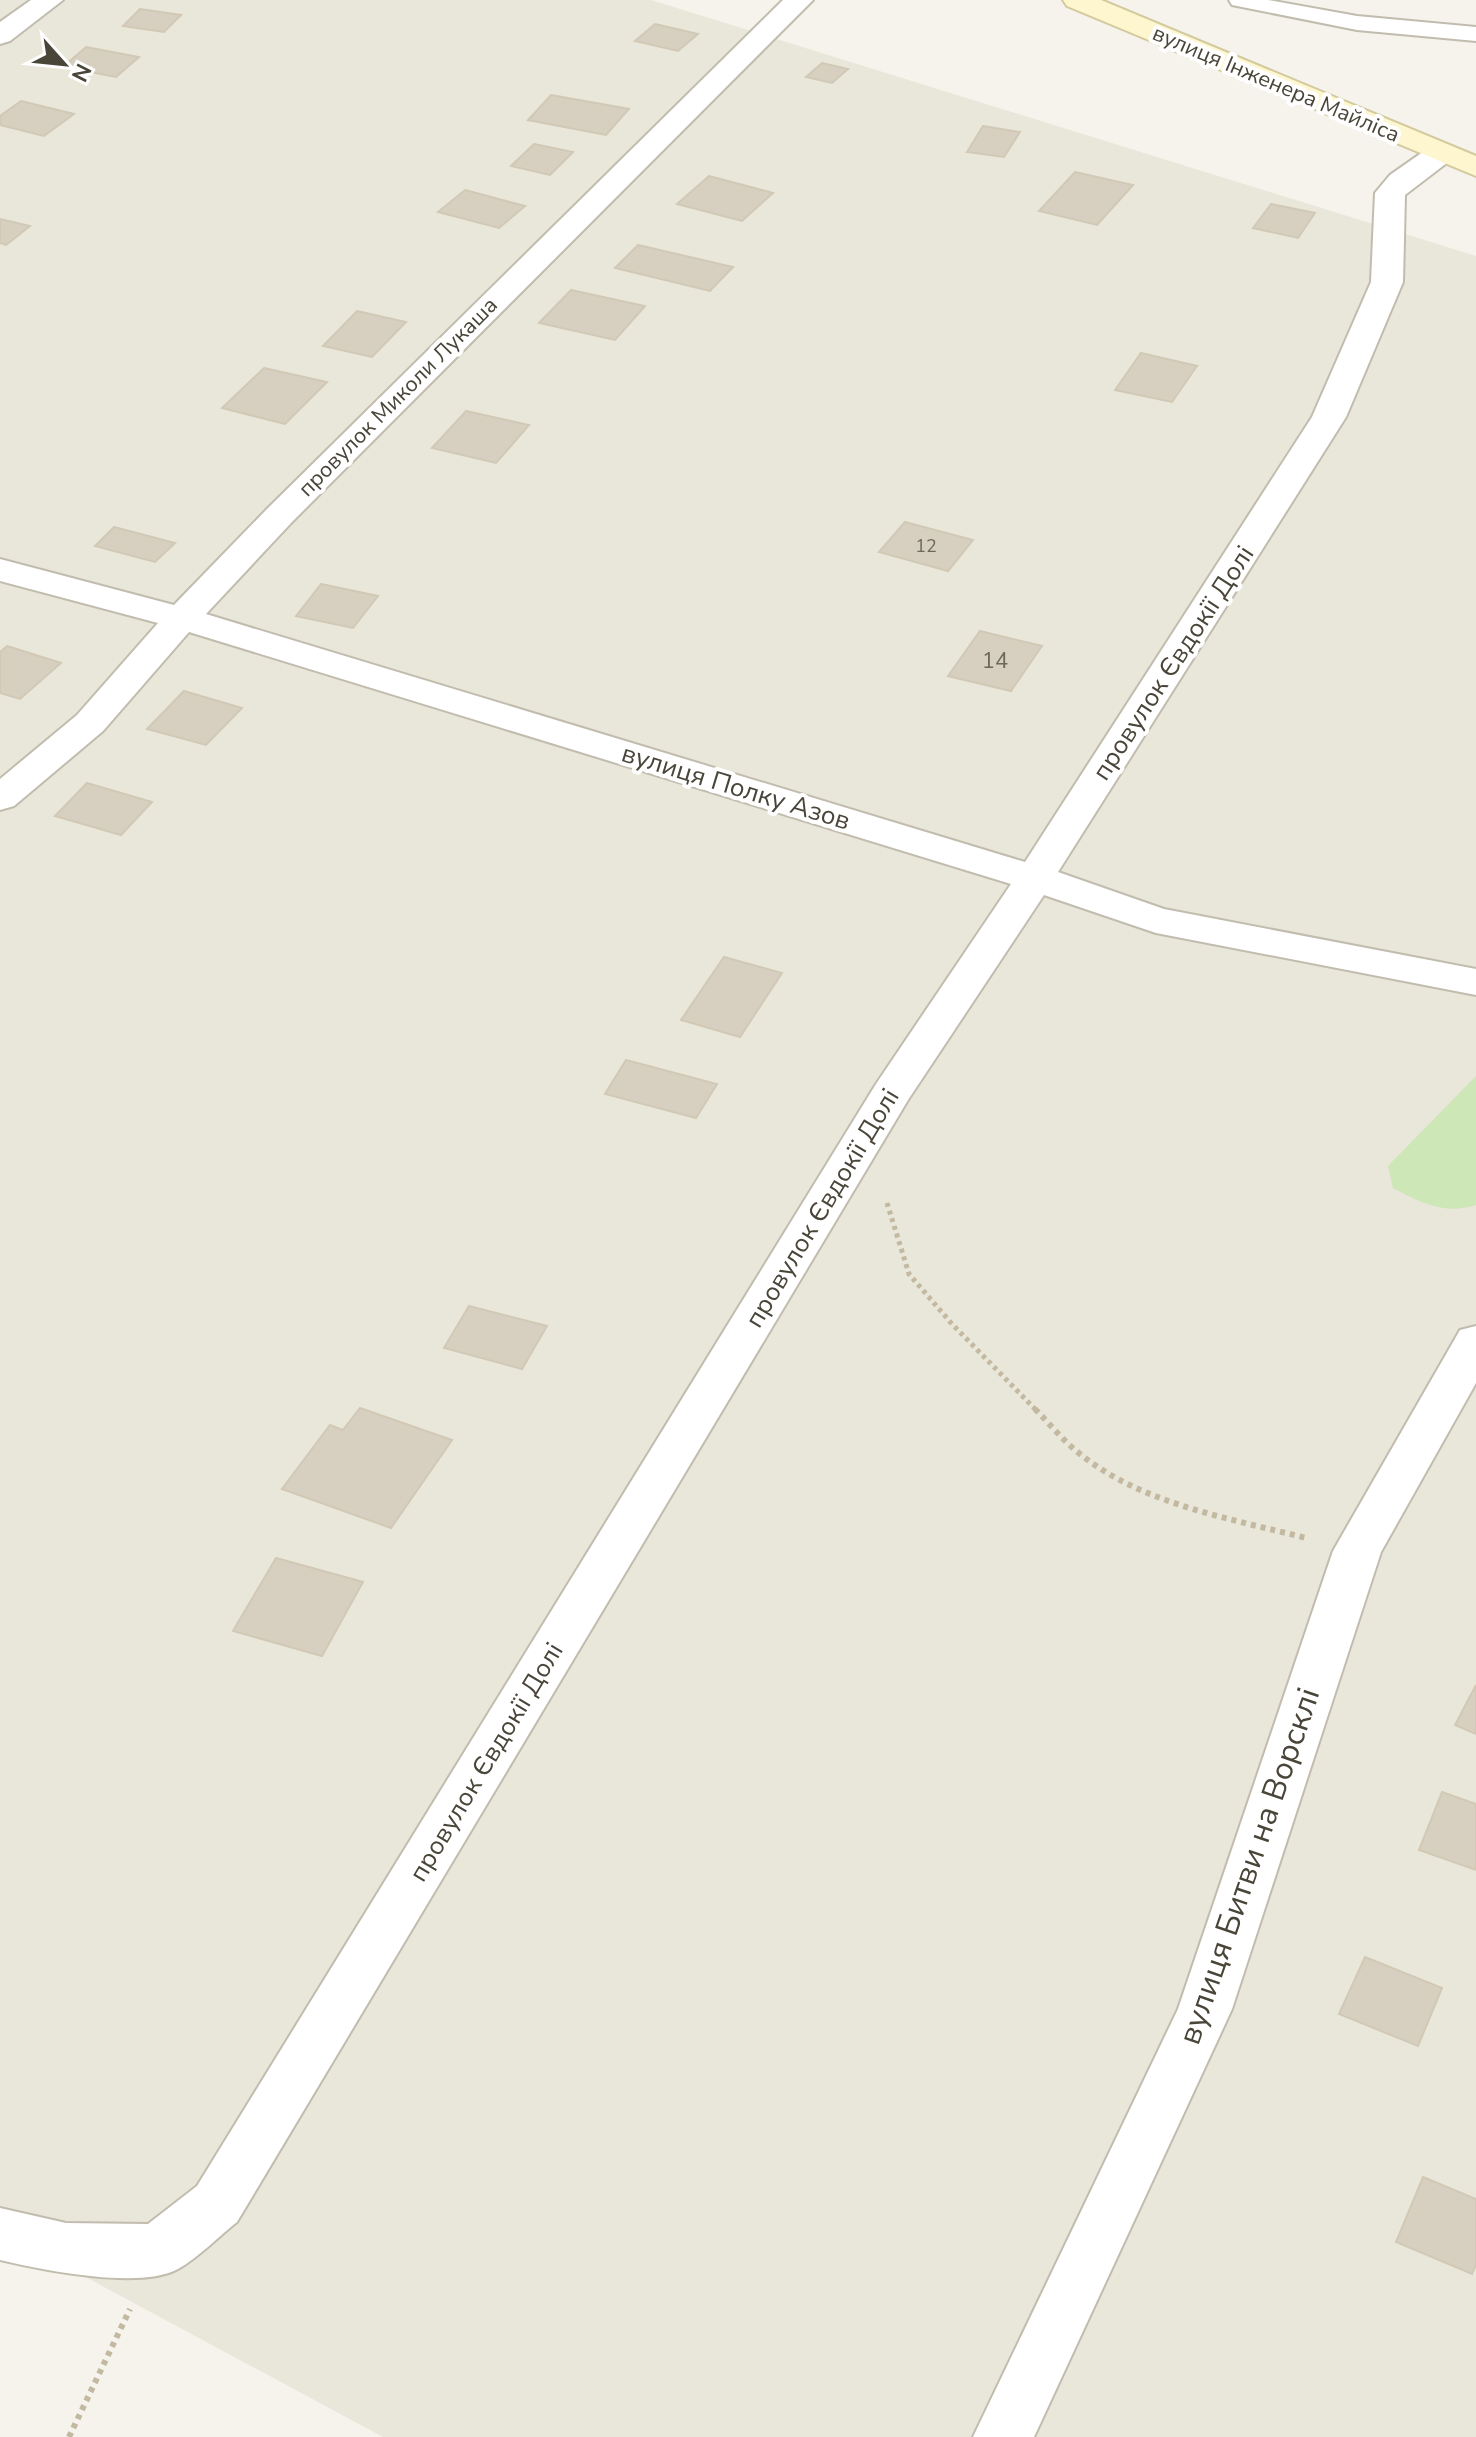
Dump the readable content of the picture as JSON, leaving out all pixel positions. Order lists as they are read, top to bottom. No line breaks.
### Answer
{"streets":{"street":["вулиця Інженера Майліса","провулок Миколи Лукаша","провулок Євдокії Долі","вулиця Полку Азов","вулиця Битви на Ворсклі"]},"crossings":[["вулиця Інженера Майліса","провулок Євдокії Долі"],["провулок Миколи Лукаша","вулиця Полку Азов"],["провулок Євдокії Долі","вулиця Полку Азов"]],"house_numbers":["12","14"],"north":"bottom right"}
